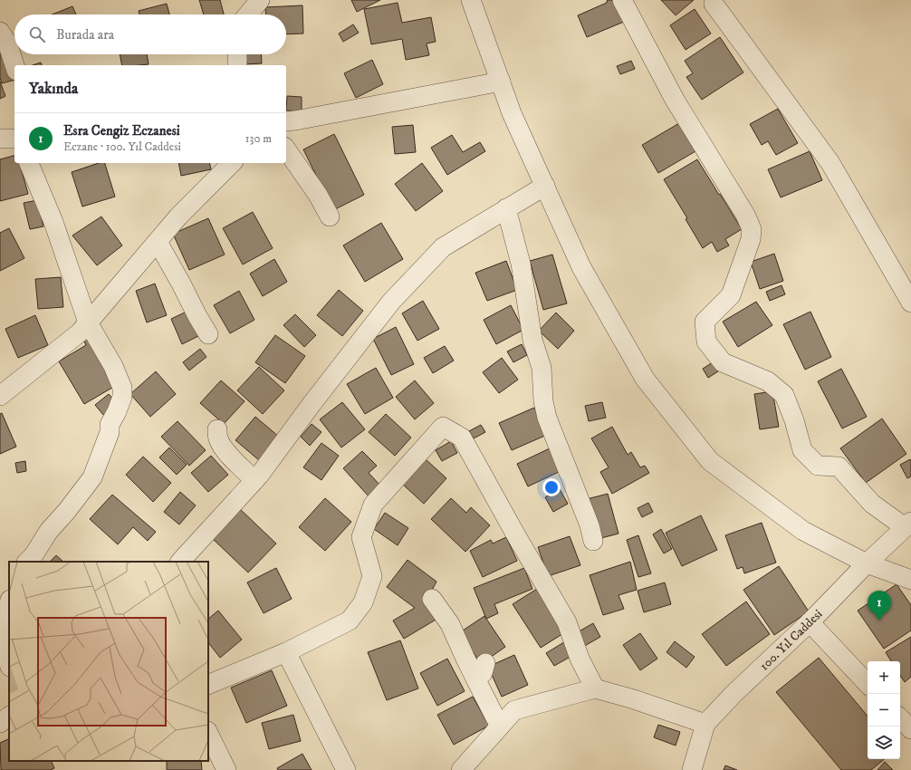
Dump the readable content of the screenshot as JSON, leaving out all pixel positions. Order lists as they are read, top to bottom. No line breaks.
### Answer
{"streets":{"street":["100. Yıl Caddesi"]},"page":{"search":"Burada ara","heading":"Yakında","list":[{"mark":"1","name":"Esra Cengiz Eczanesi","note":"Eczane · 100. Yıl Caddesi","value":"130 m"}],"pins":"1","map_buttons":["+","−"]}}
